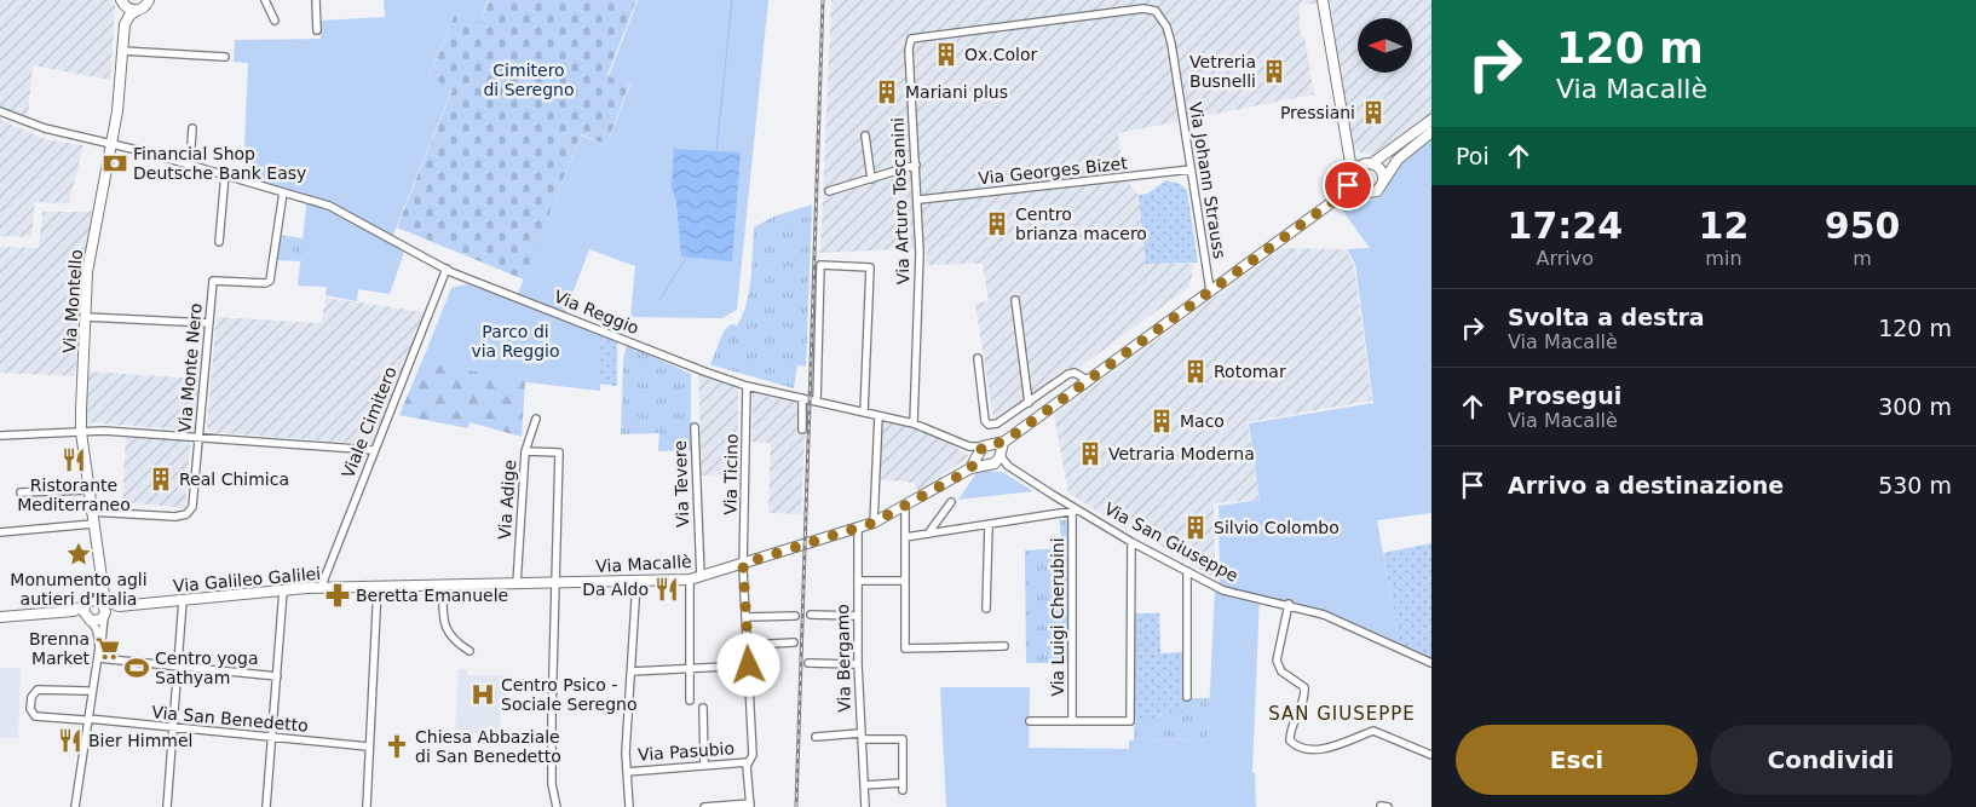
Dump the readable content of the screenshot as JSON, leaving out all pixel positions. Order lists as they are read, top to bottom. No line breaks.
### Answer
{"streets":{"street":["Via Georges Bizet","Via Johann Strauss","Via Arturo Toscanini","Via Montello","Via Reggio","Via Monte Nero","Viale Cimitero","Via Ticino","Via Tevere","Via Adige","Via San Giuseppe","Via Macallè","Via Galileo Galilei","Via Luigi Cherubini","Via Bergamo","Via San Benedetto","Via Pasubio"]},"crossings":[["Via Georges Bizet","Via Johann Strauss"],["Via Georges Bizet","Via Arturo Toscanini"],["Via Johann Strauss","Via Arturo Toscanini"],["Via Arturo Toscanini","Via Reggio"],["Via Montello","Via Reggio"],["Via Montello","Via Monte Nero"],["Via Montello","Via Galileo Galilei"],["Via Reggio","Via Monte Nero"],["Via Reggio","Viale Cimitero"],["Via Reggio","Via Ticino"],["Via Reggio","Via San Giuseppe"],["Via Reggio","Via Macallè"],["Viale Cimitero","Via Galileo Galilei"],["Via Ticino","Via Macallè"],["Via Ticino","Via Pasubio"],["Via Tevere","Via Macallè"],["Via Adige","Via Macallè"],["Via San Giuseppe","Via Macallè"],["Via San Giuseppe","Via Luigi Cherubini"],["Via Macallè","Via Galileo Galilei"],["Via Macallè","Via Bergamo"]],"districts":["SAN GIUSEPPE"],"parks":["Cimitero di Seregno","Parco di via Reggio"],"places":{"building":["Ox.Color","Vetreria Busnelli","Mariani plus","Pressiani","Centro brianza macero","Rotomar","Maco","Vetraria Moderna","Real Chimica","Silvio Colombo"],"bank":["Financial Shop Deutsche Bank Easy"],"restaurant":["Ristorante Mediterraneo","Da Aldo","Bier Himmel"],"place":["Monumento agli autieri d'Italia"],"pharmacy":["Beretta Emanuele"],"supermarket":["Brenna Market"],"sports":["Centro yoga Sathyam"],"hospital":["Centro Psico - Sociale Seregno"],"church":["Chiesa Abbaziale di San Benedetto"]},"north":"left","page":{"turn":["120 m","Via Macallè"],"then":"Poi","eta":["17:24","Arrivo","12","min","950","m"],"list":[{"name":"Svolta a destra","note":"Via Macallè","value":"120 m"},{"name":"Prosegui","note":"Via Macallè","value":"300 m"},{"name":"Arrivo a destinazione","value":"530 m"}],"buttons":["Esci","Condividi"]}}
